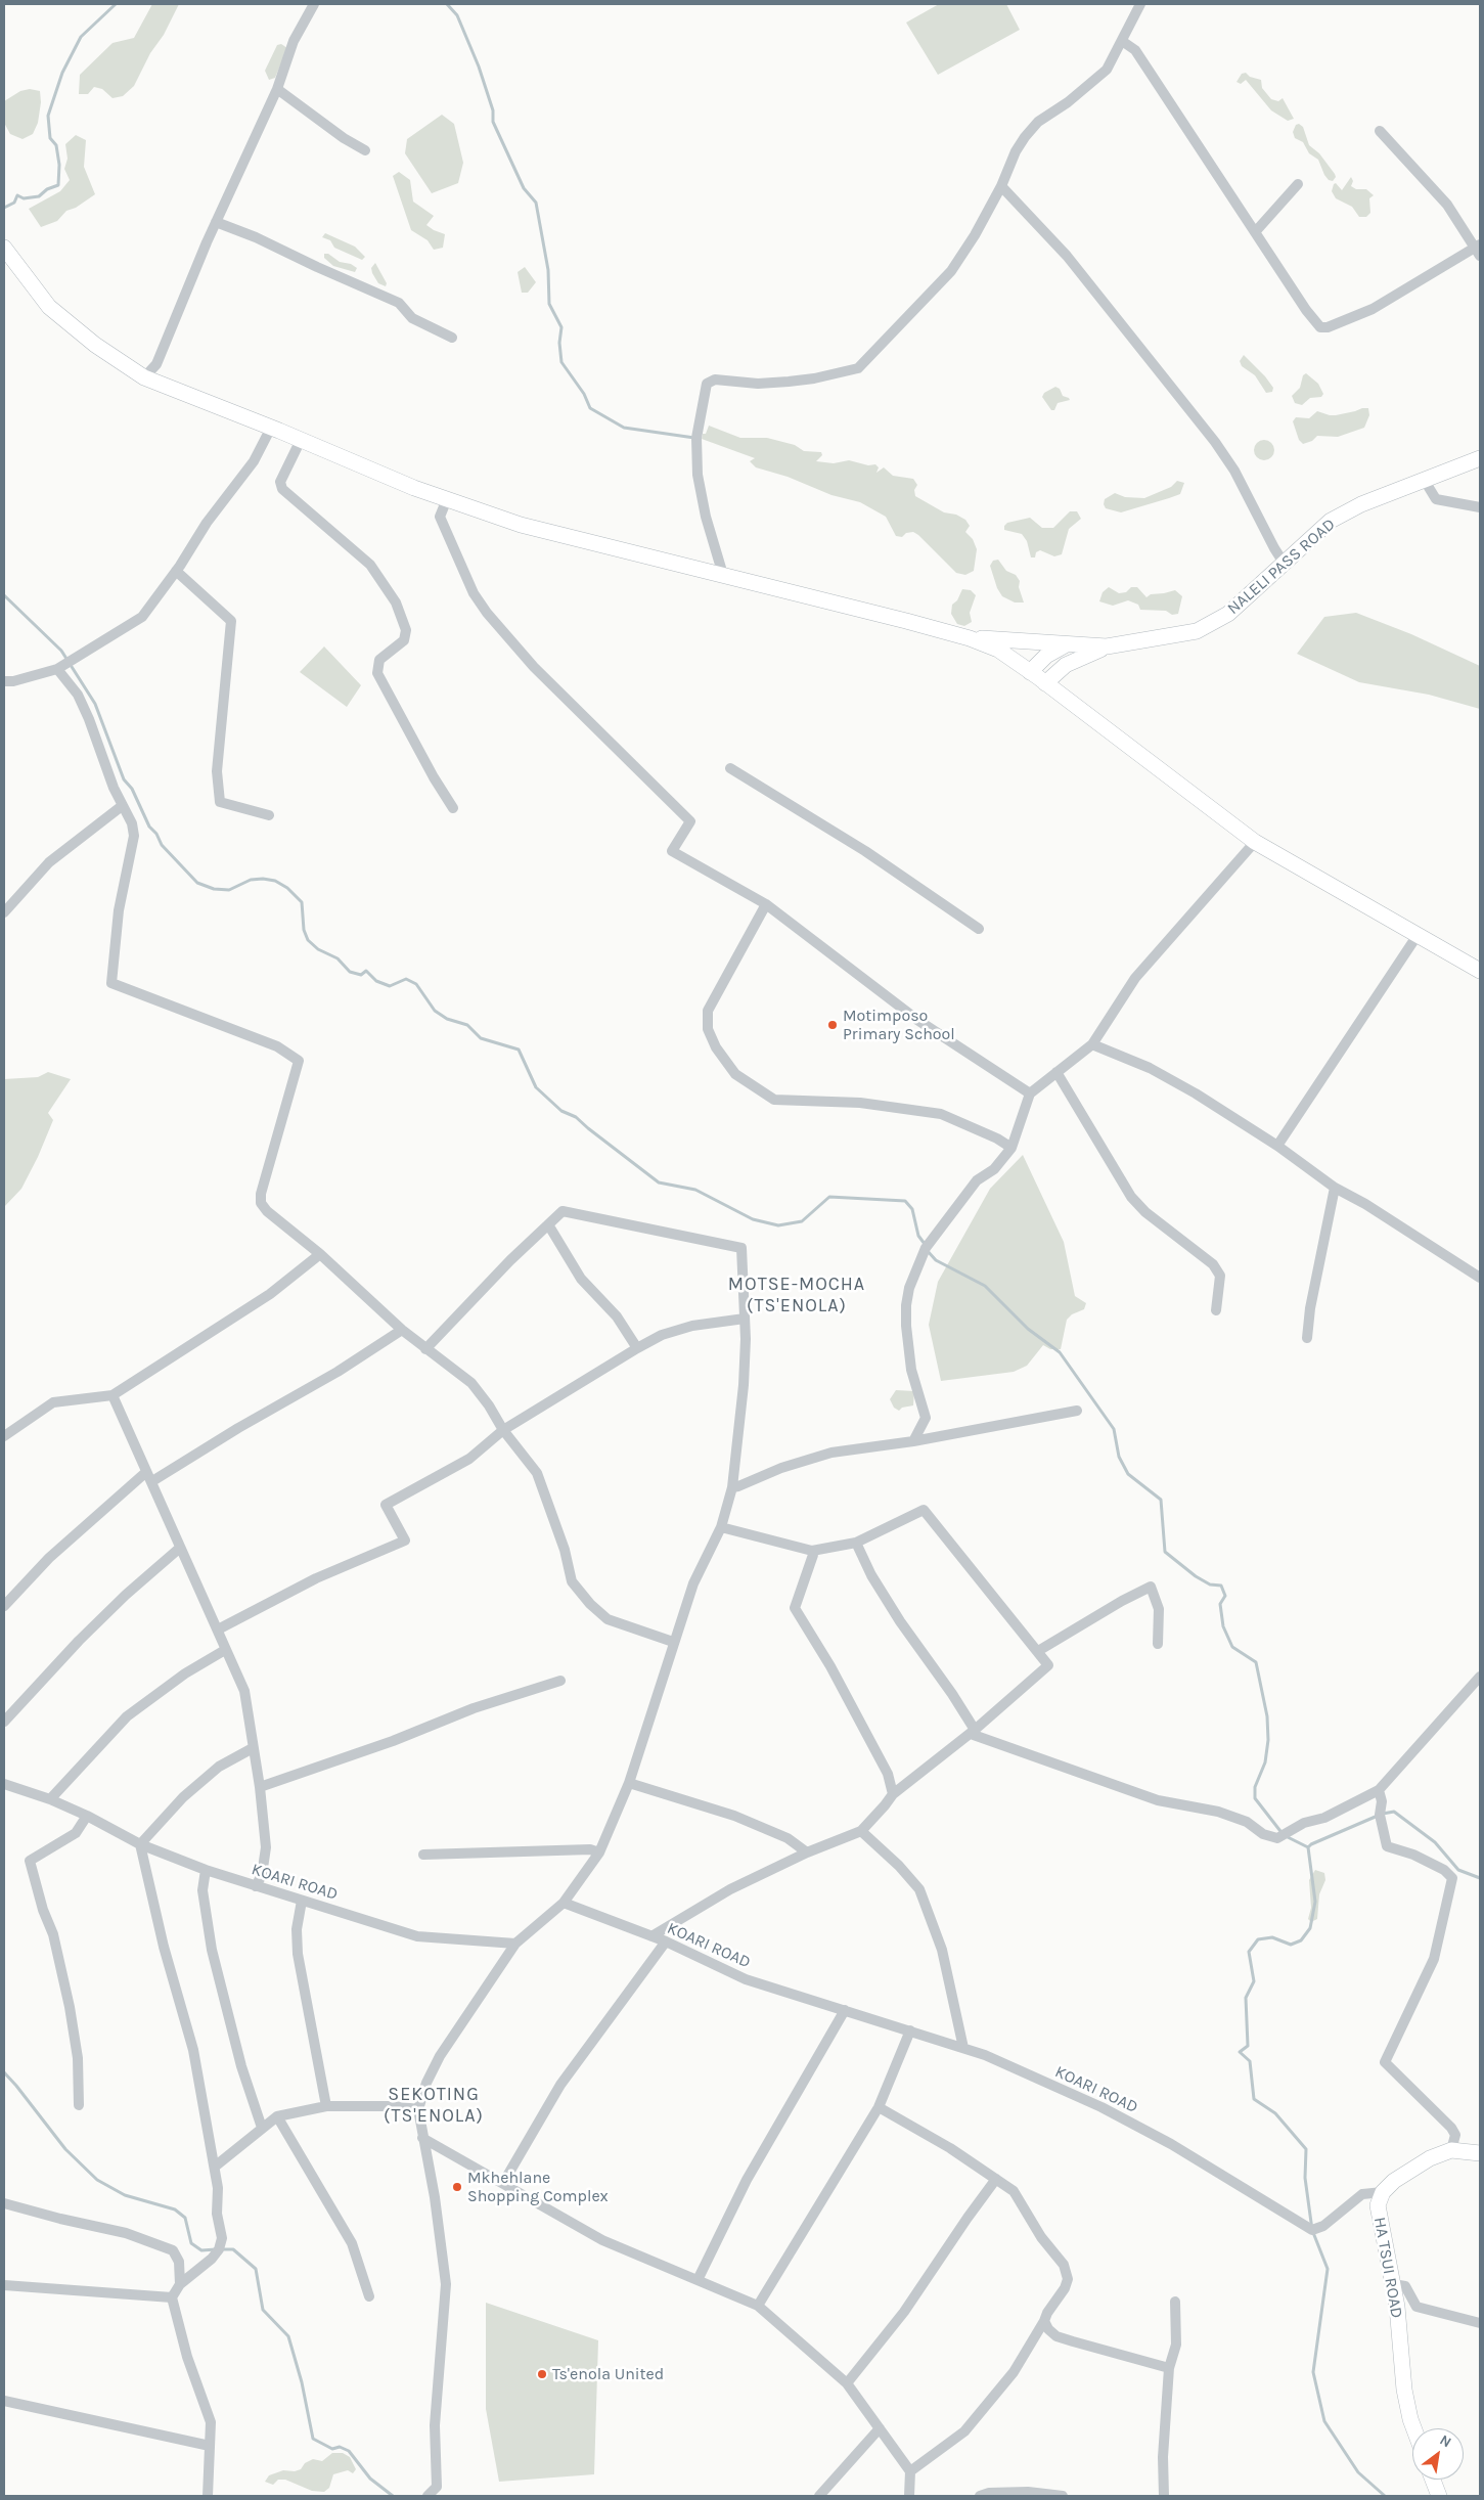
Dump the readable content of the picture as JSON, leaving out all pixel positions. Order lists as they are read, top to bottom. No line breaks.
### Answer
{"streets":{"main road":["NALELI PASS ROAD","HA TSUI ROAD"],"street":["KOARI ROAD"]},"crossings":[["KOARI ROAD","HA TSUI ROAD"]],"districts":["MOTSE-MOCHA (TS'ENOLA)","SEKOTING (TS'ENOLA)"],"places":["Motimposo Primary School","Mkhehlane Shopping Complex","Ts'enola United"],"north":"top right"}
